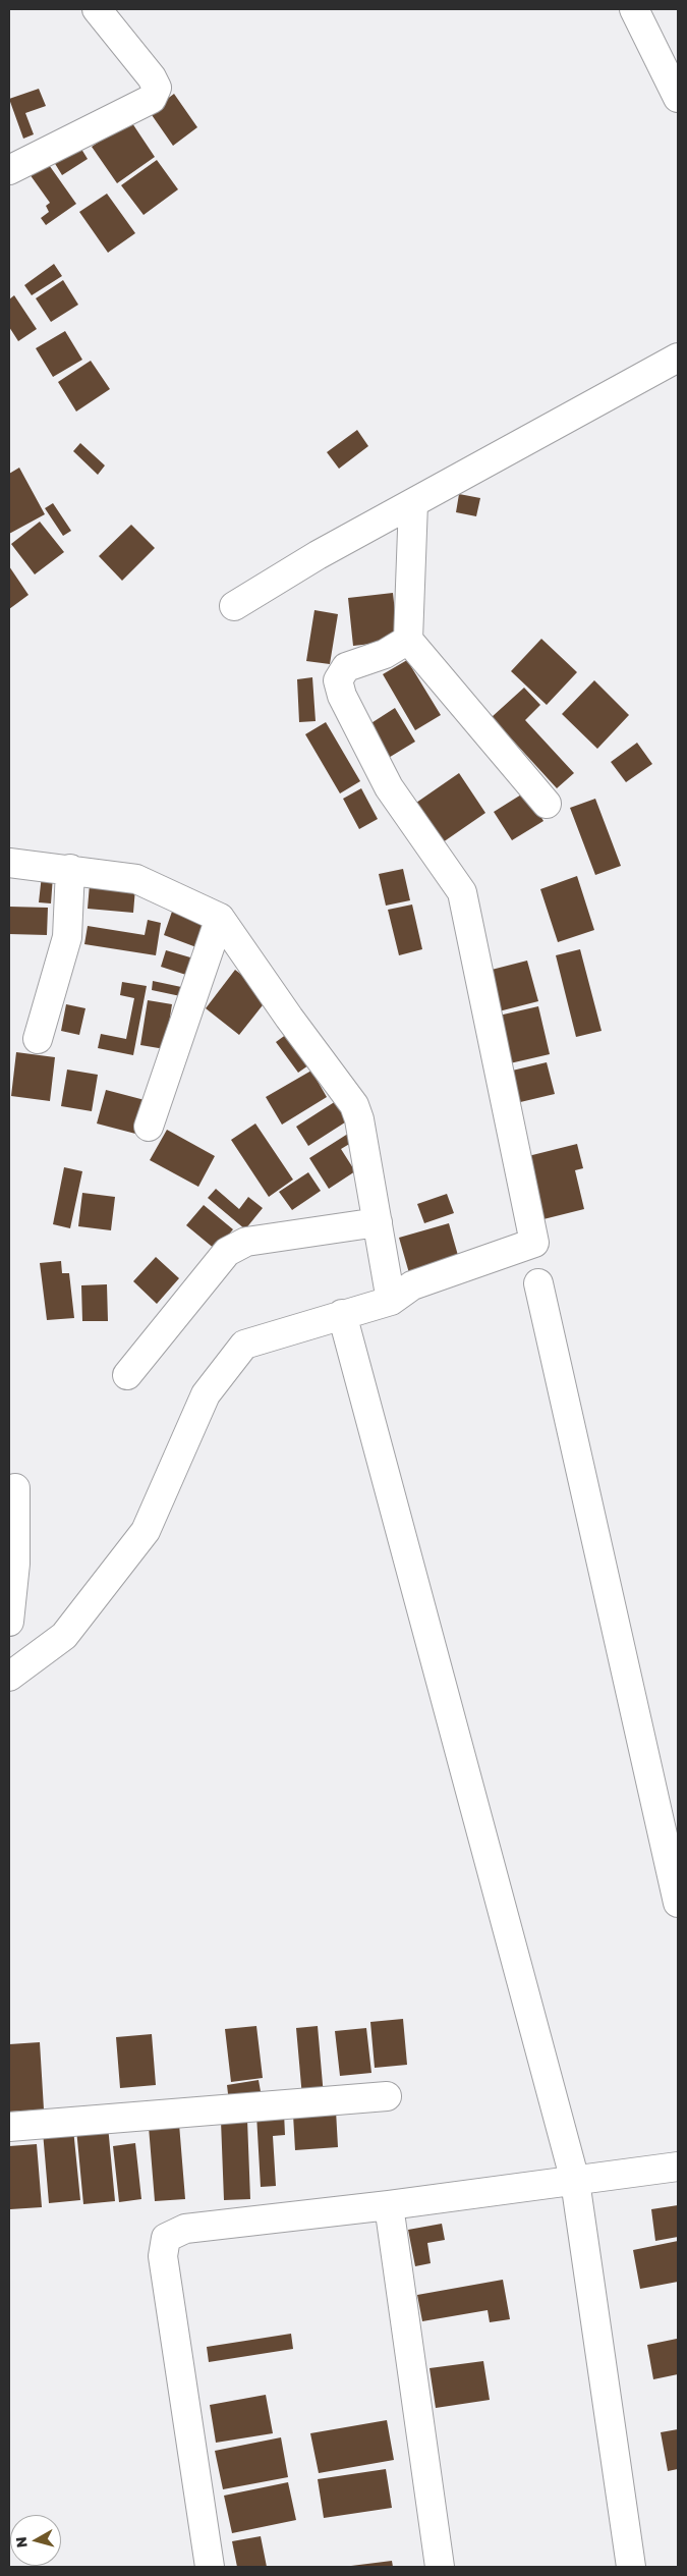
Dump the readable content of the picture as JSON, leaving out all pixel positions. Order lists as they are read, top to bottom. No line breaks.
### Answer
{"north":"left"}
